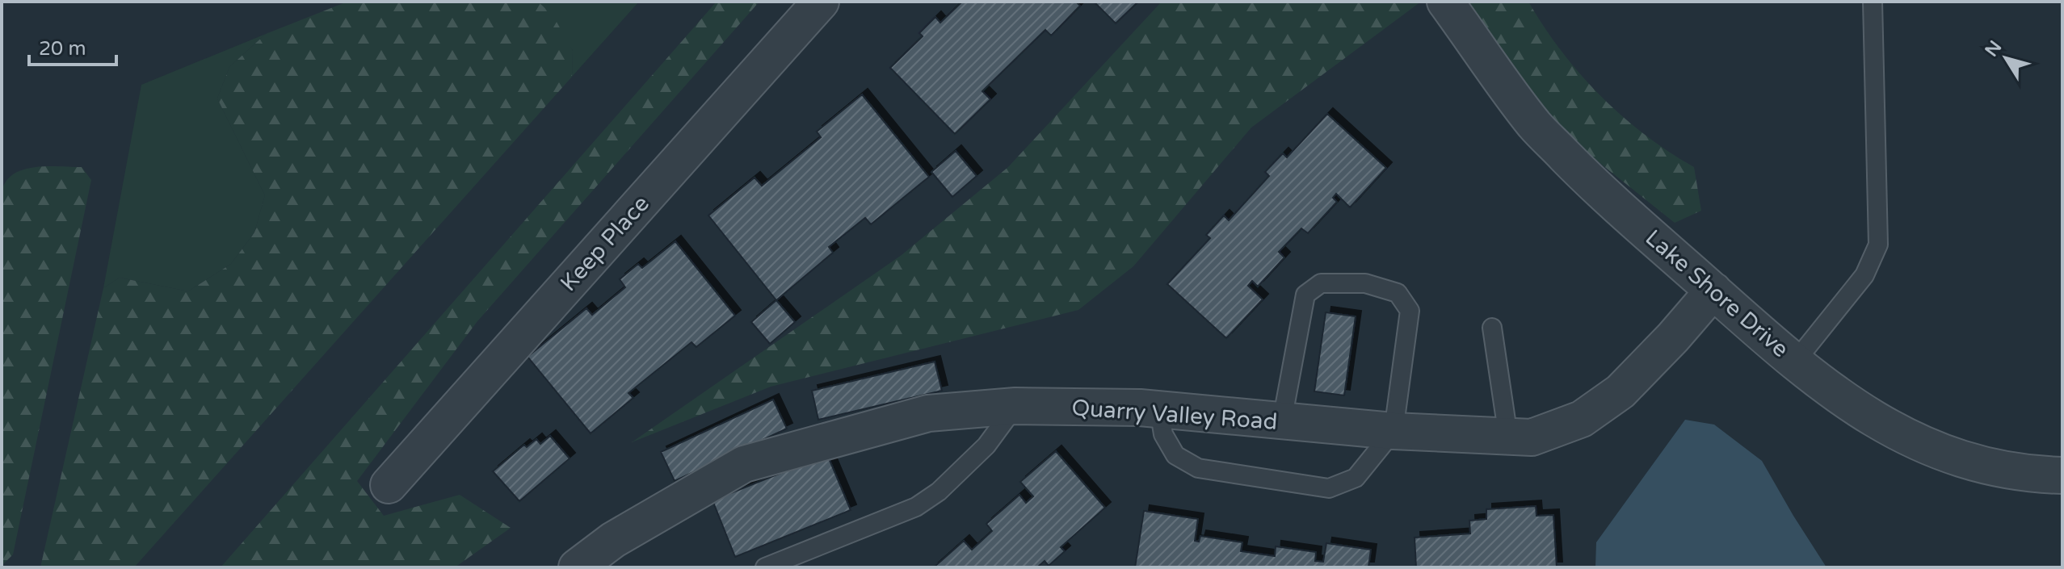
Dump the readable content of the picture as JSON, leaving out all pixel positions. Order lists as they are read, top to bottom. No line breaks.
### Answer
{"streets":{"street":["Keep Place","Lake Shore Drive","Quarry Valley Road"]},"crossings":[["Lake Shore Drive","Quarry Valley Road"]],"scale_bar":"20 m","north":"top left"}
